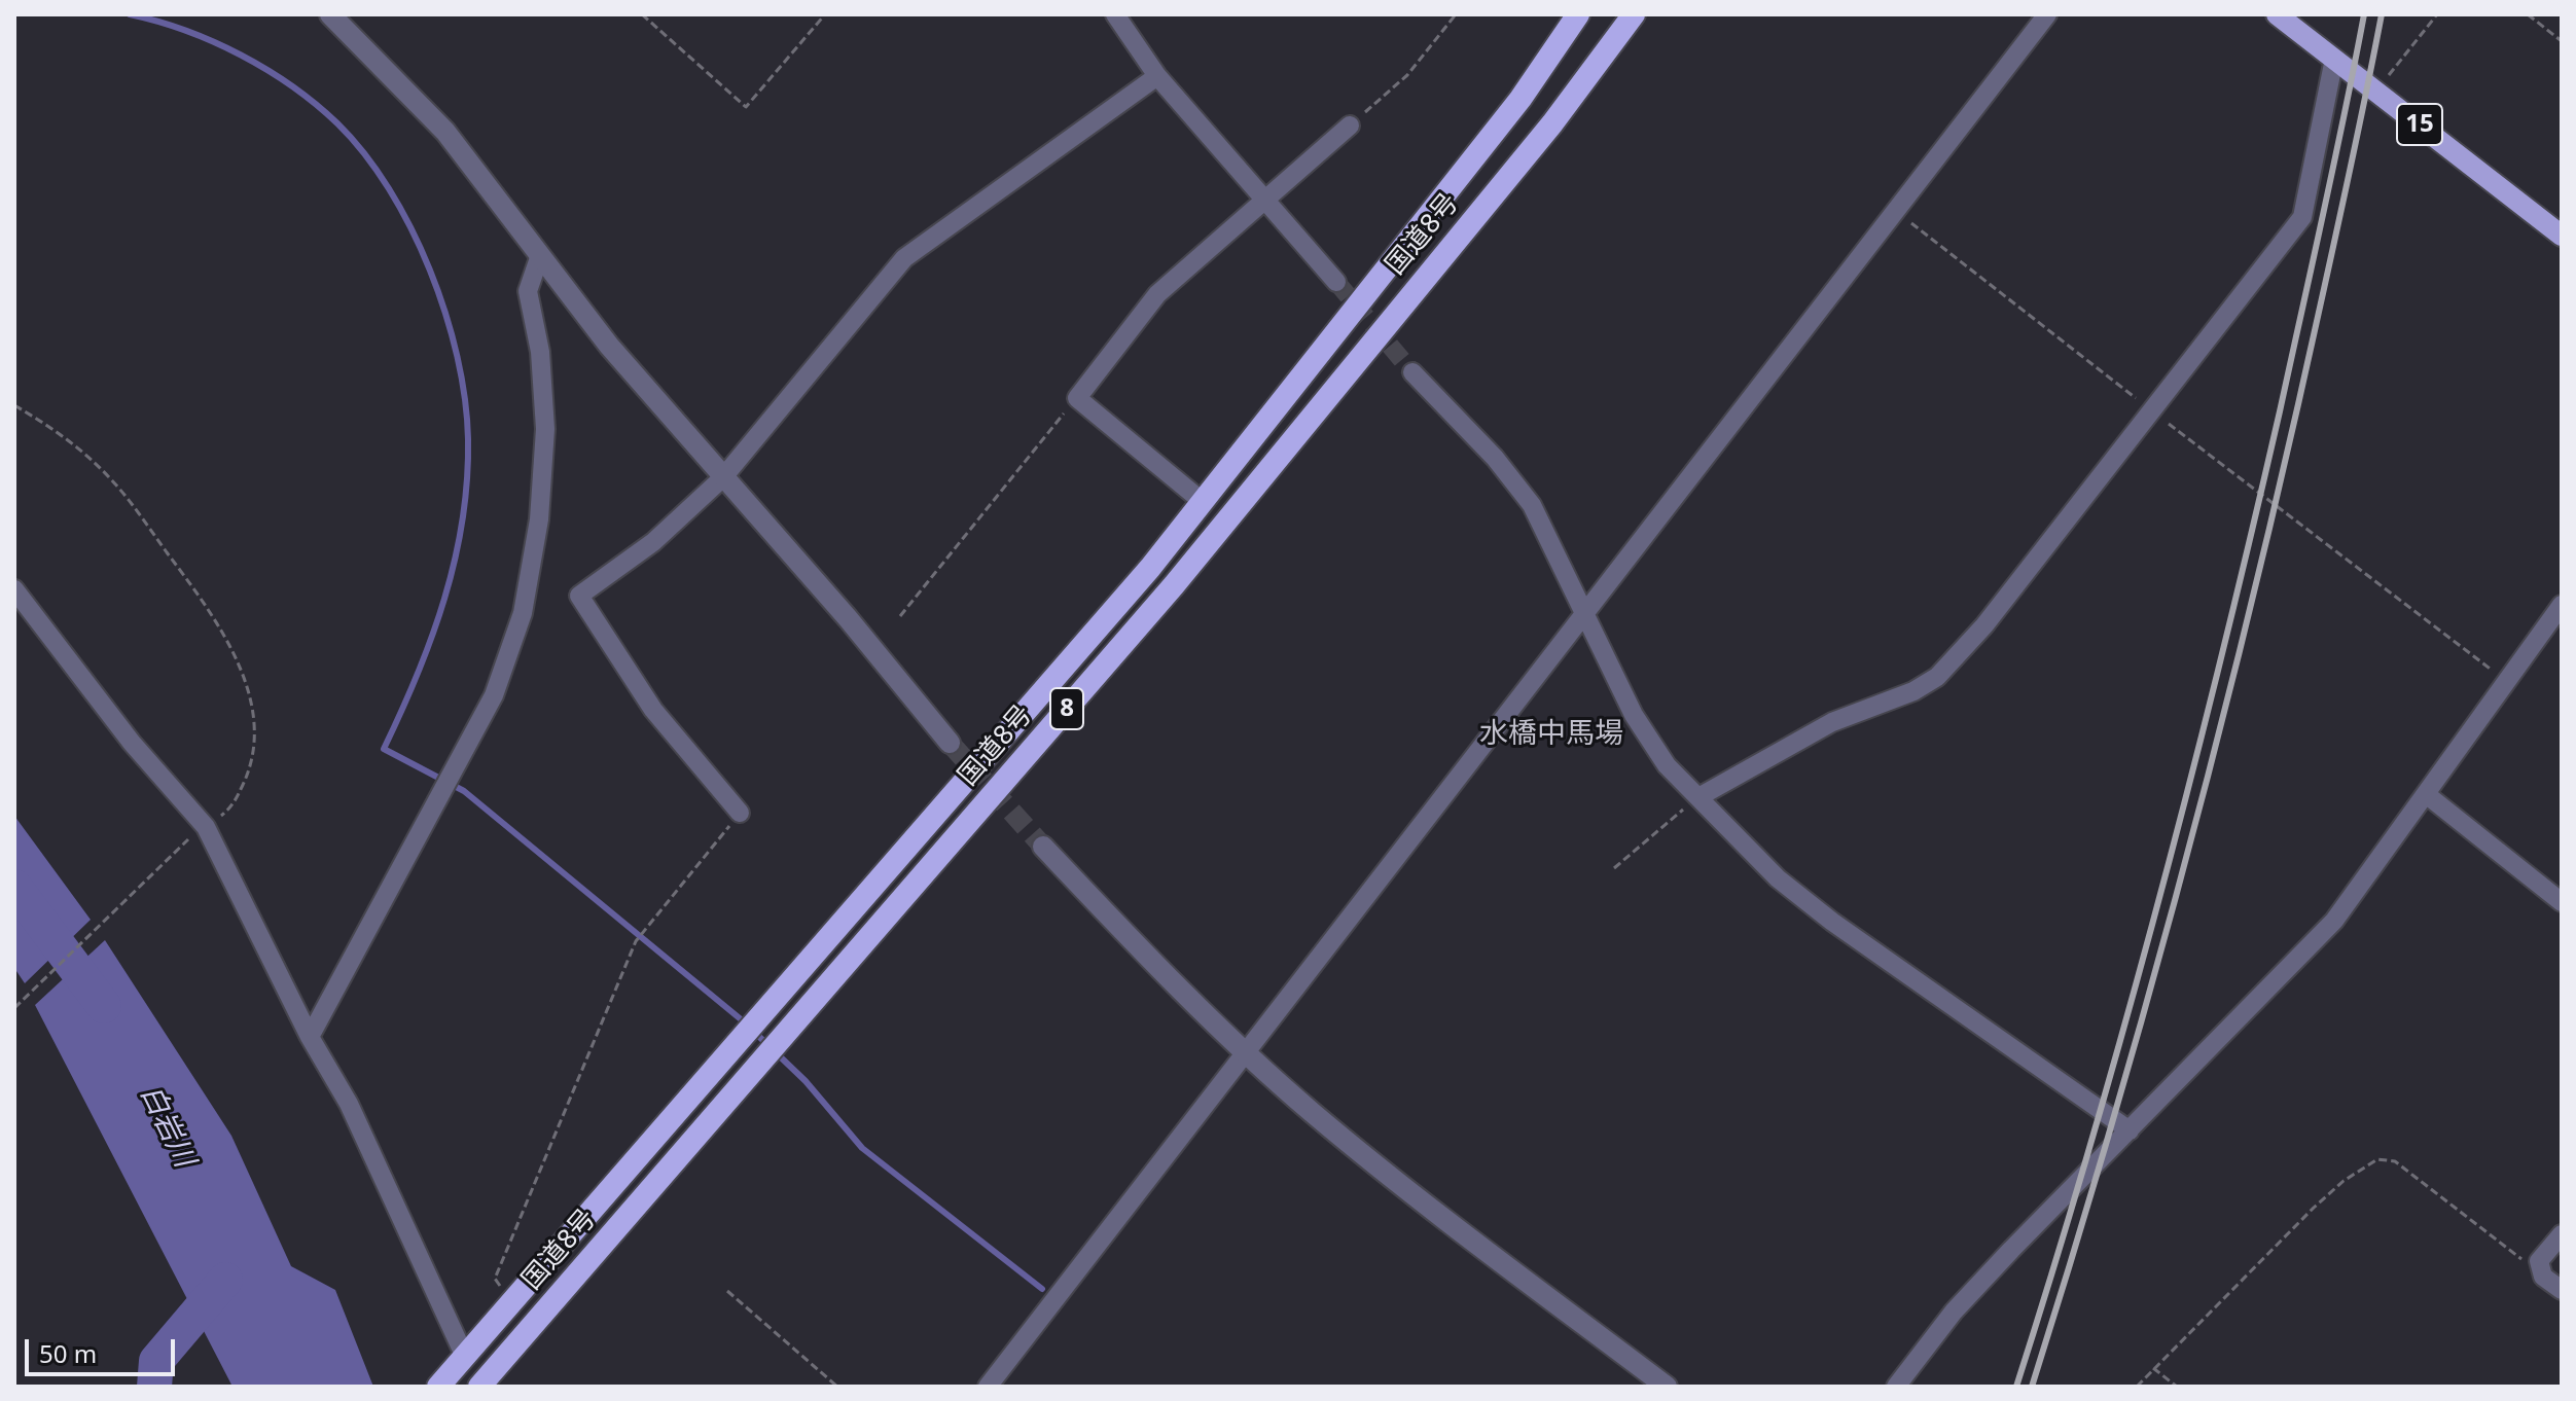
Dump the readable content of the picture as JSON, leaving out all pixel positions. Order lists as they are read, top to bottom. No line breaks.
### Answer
{"streets":{"highway":["国道8号","8"],"main road":["15"]},"districts":["水橋中馬場"],"water":["白岩川"],"scale_bar":"50 m"}
